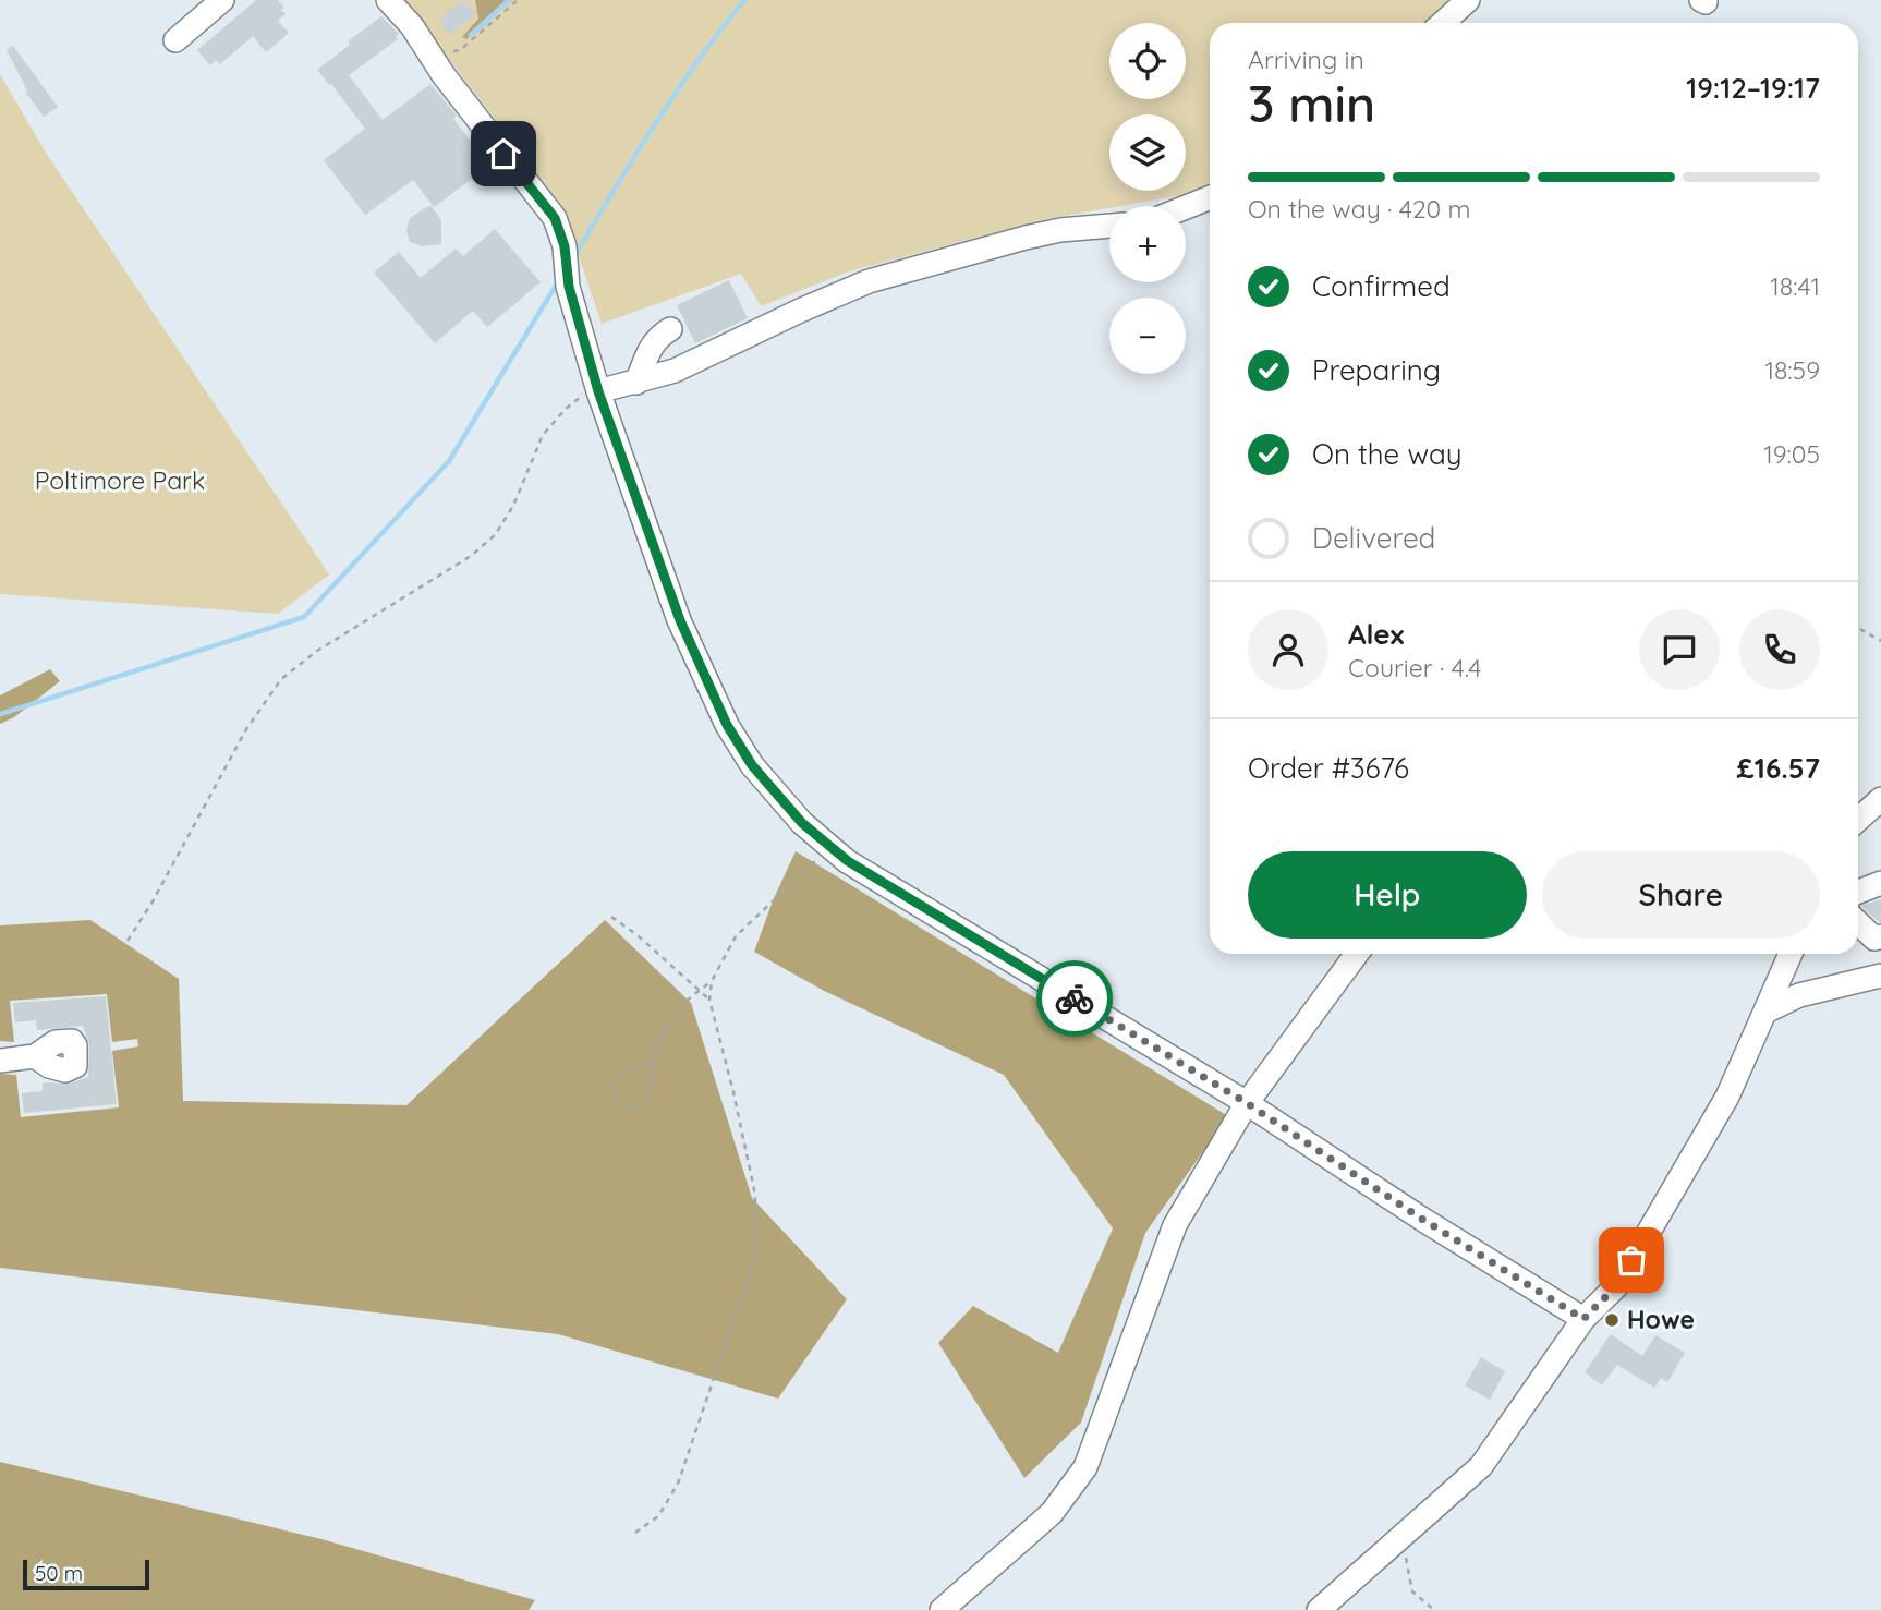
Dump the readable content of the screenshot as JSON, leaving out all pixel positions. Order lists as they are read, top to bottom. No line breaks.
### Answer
{"parks":["Poltimore Park"],"places":["Howe"],"scale_bar":"50 m","page":{"map_buttons":["+","−"],"heading":["3 min","Arriving in","19:12–19:17"],"panel":["Alex","Courier · 4.4","Order #3676","£16.57"],"bar":"On the way · 420 m","list":[["Confirmed","18:41"],["Preparing","18:59"],["On the way","19:05"],"Delivered"],"buttons":["Help","Share"],"scale":"50 m"}}
